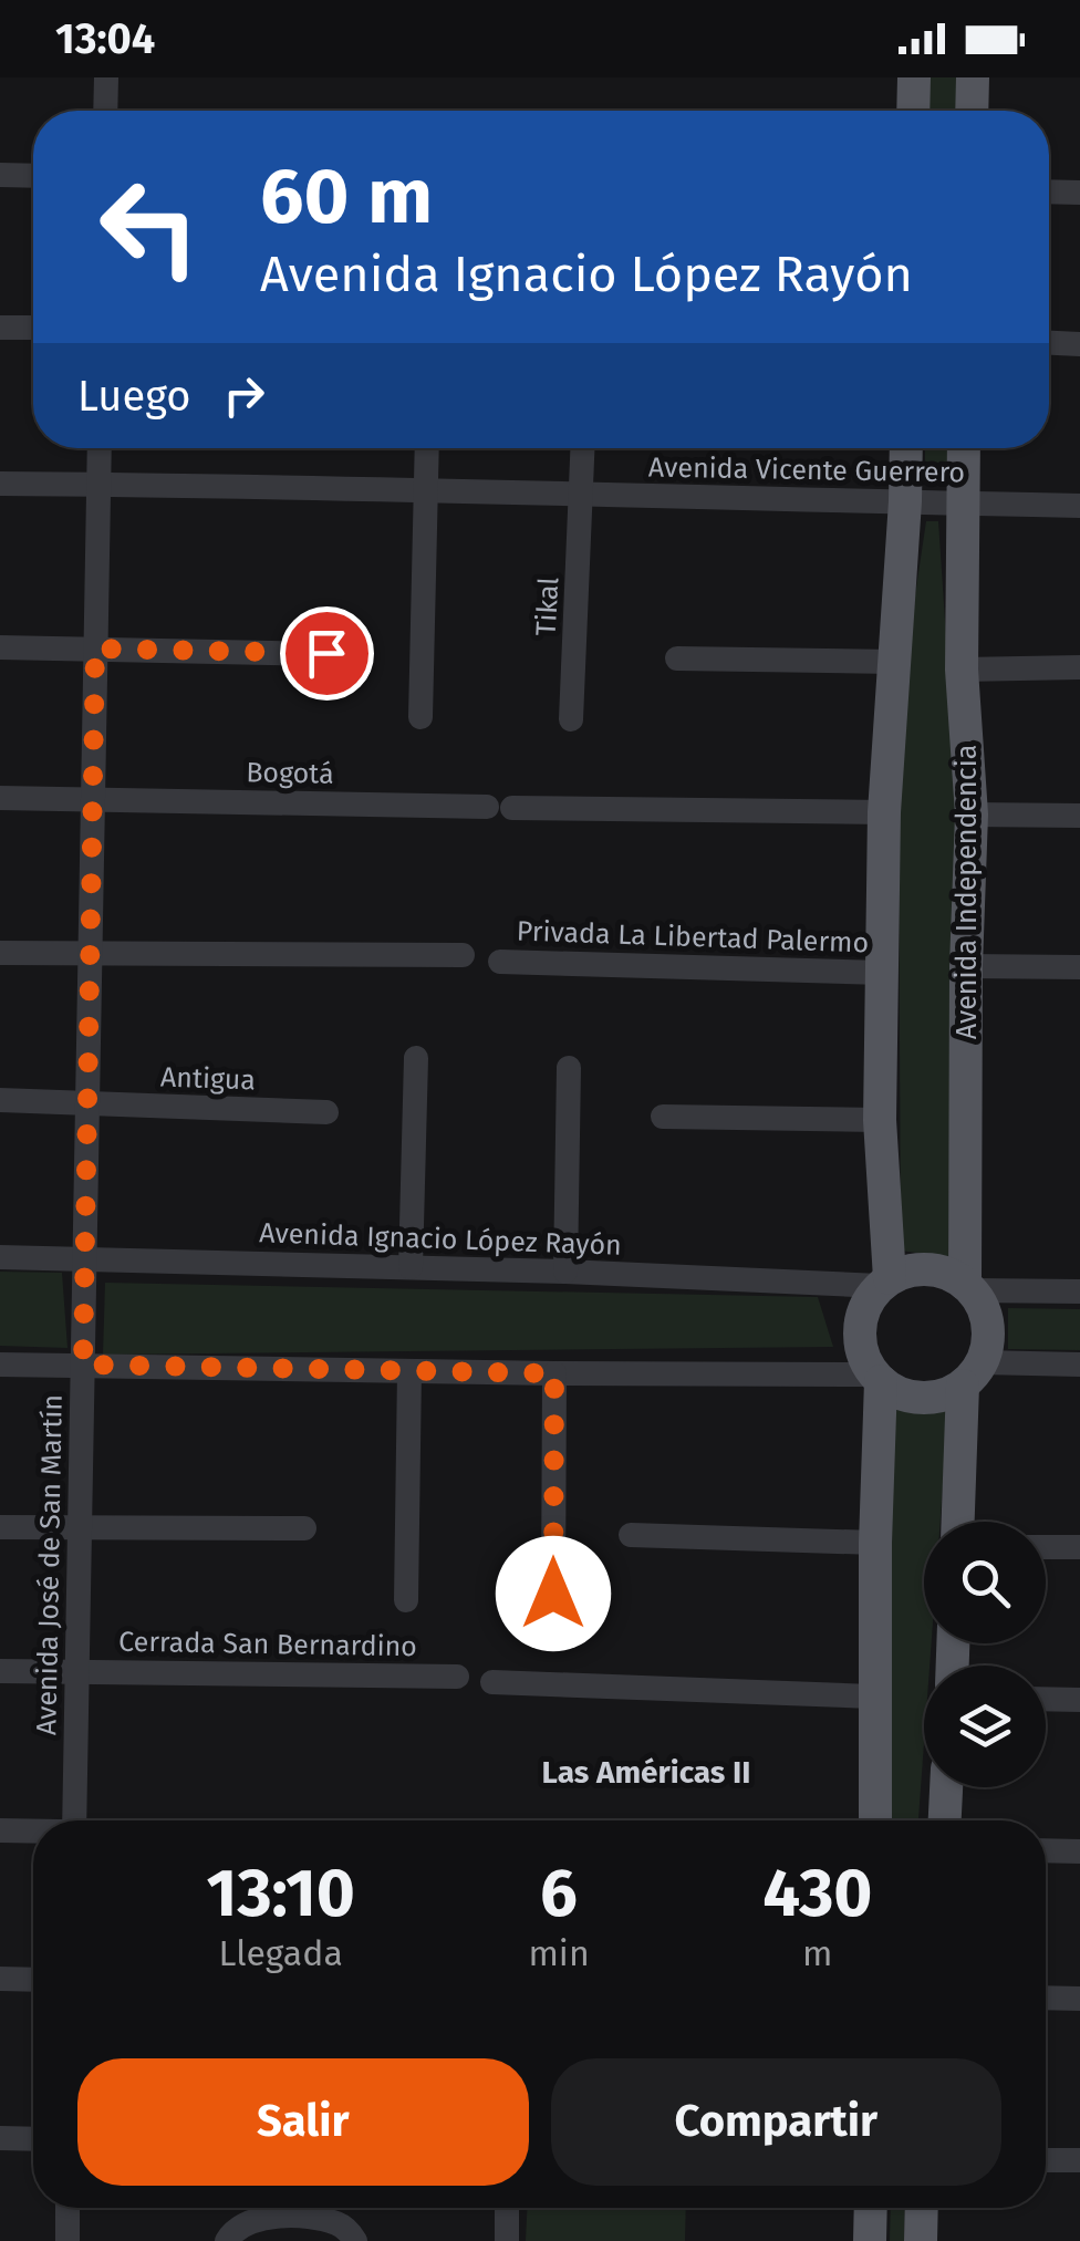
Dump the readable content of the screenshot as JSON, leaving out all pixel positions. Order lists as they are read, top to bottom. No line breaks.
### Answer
{"streets":{"main road":["Avenida Independencia"],"street":["Avenida Vicente Guerrero","Tikal","Bogotá","Privada La Libertad Palermo","Antigua","Avenida Ignacio López Rayón","Avenida José de San Martín","Cerrada San Bernardino"]},"crossings":[["Avenida Vicente Guerrero","Tikal"],["Avenida Vicente Guerrero","Avenida Independencia"],["Avenida Vicente Guerrero","Avenida José de San Martín"],["Bogotá","Avenida José de San Martín"],["Avenida Independencia","Avenida Ignacio López Rayón"],["Antigua","Avenida José de San Martín"],["Avenida Ignacio López Rayón","Avenida José de San Martín"],["Avenida José de San Martín","Cerrada San Bernardino"]],"districts":["Las Américas II"],"page":{"status":"13:04","turn":["60 m","Avenida Ignacio López Rayón"],"then":"Luego","eta":["13:10","Llegada","6","min","430","m"],"buttons":["Salir","Compartir"]}}
